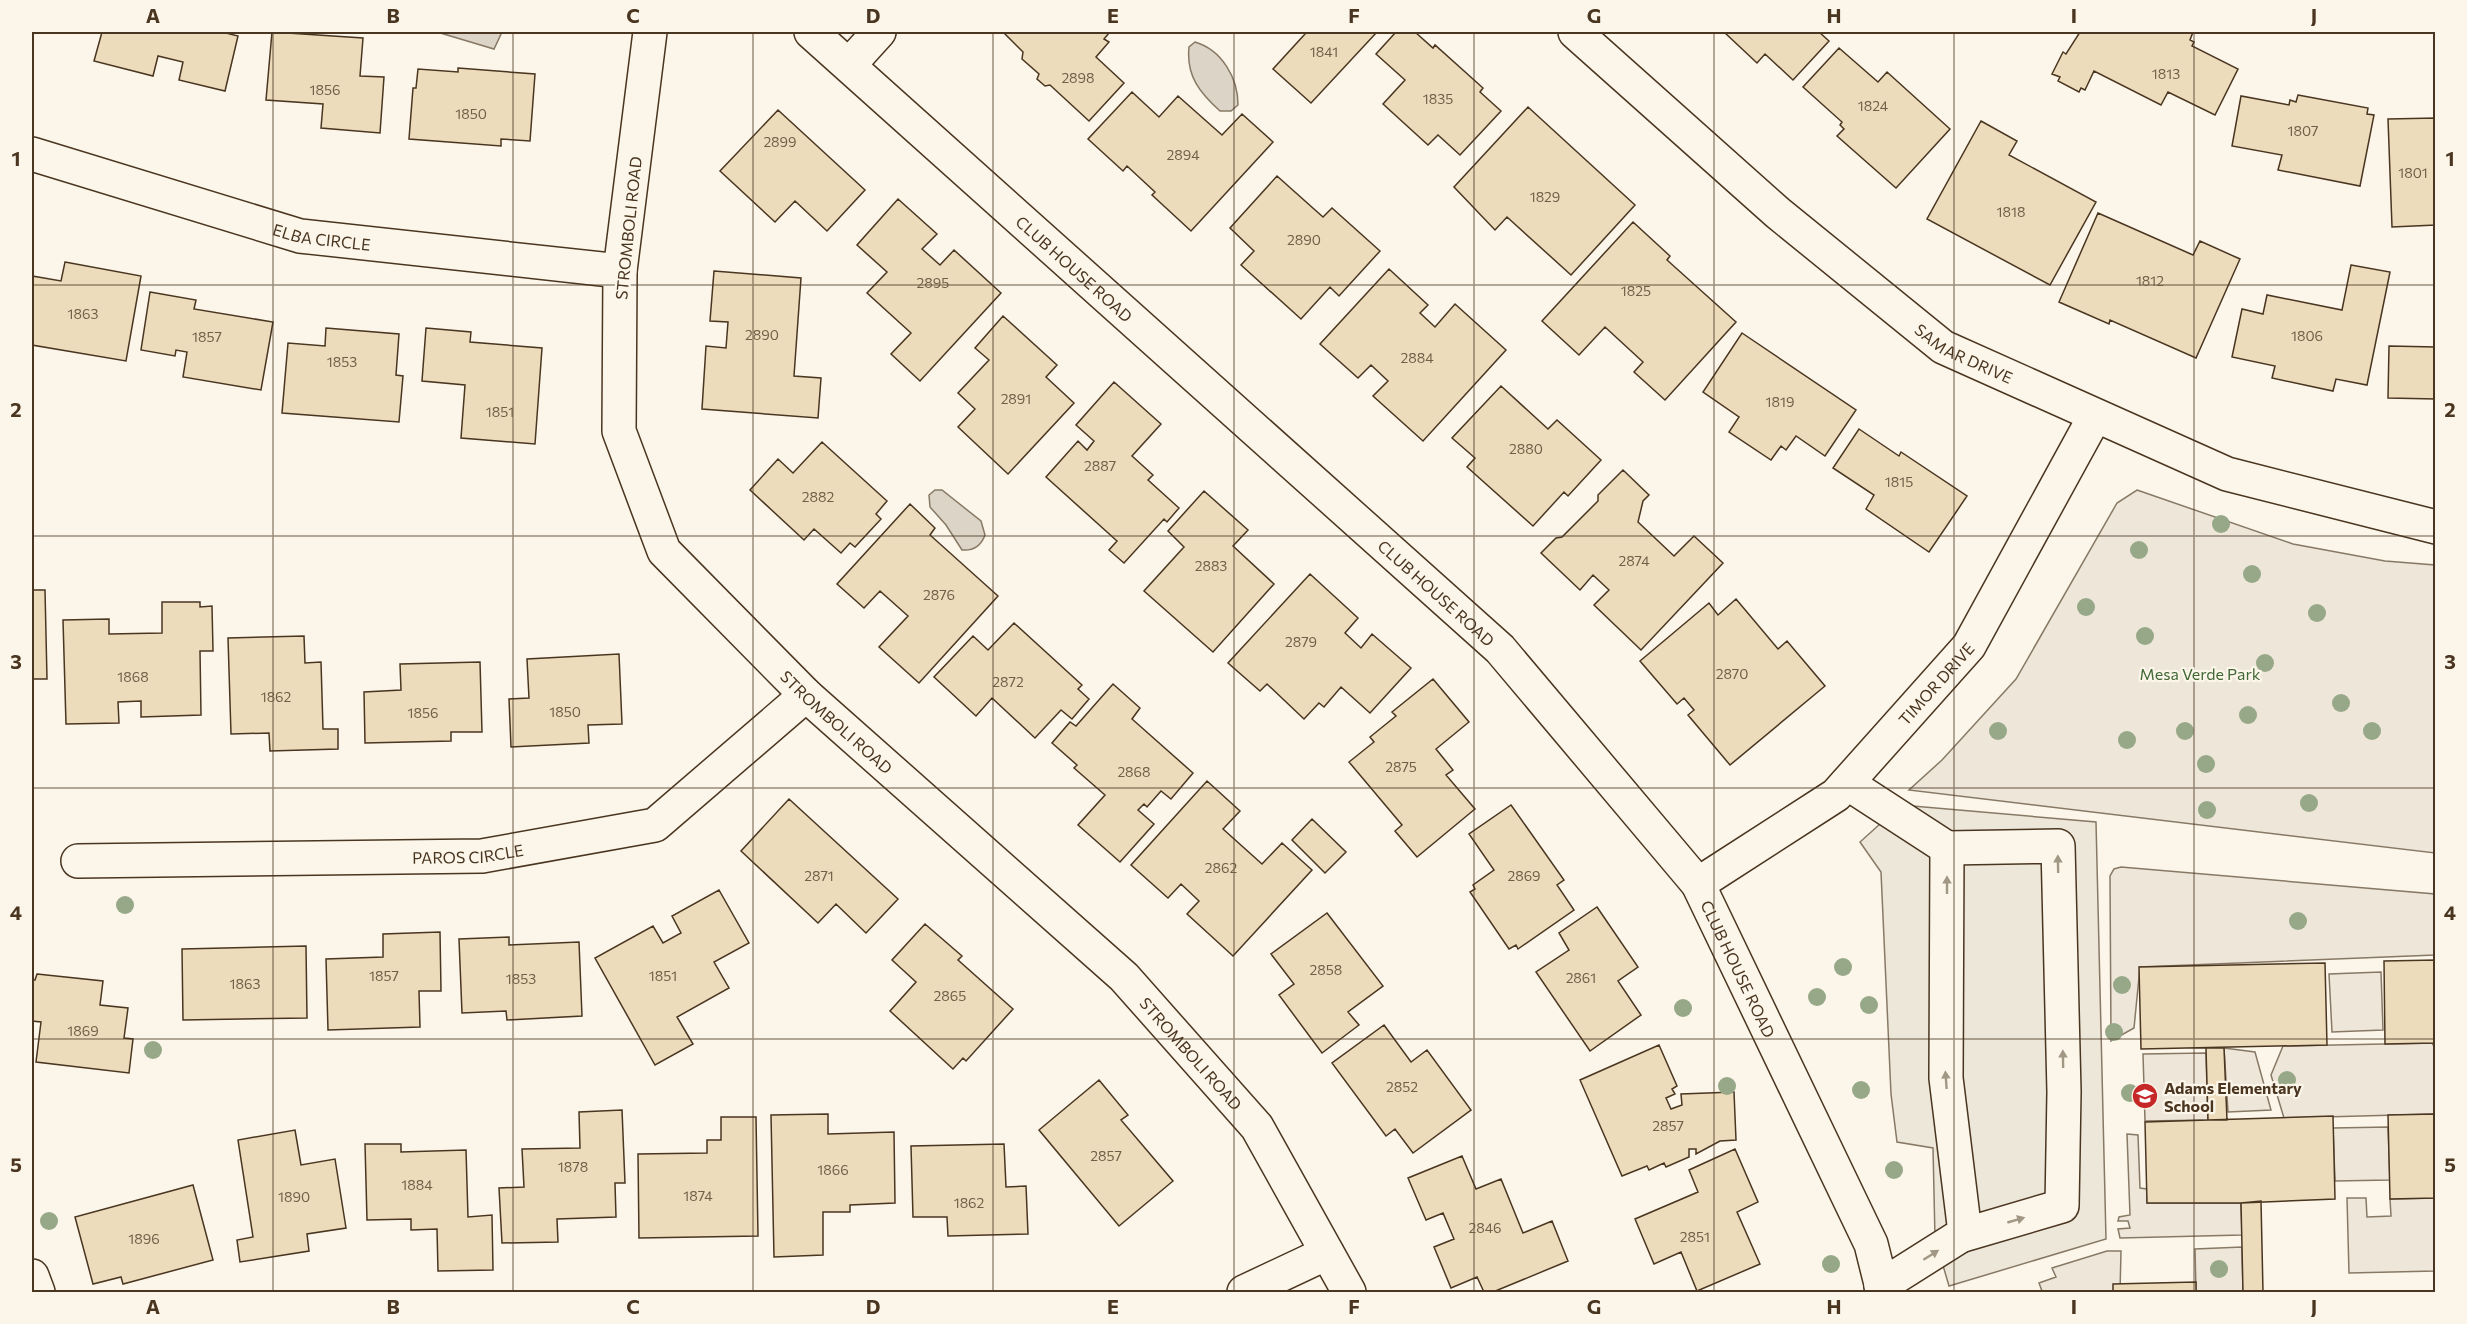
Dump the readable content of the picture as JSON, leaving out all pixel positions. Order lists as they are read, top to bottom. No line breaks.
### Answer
{"streets":{"street":["STROMBOLI ROAD","ELBA CIRCLE","CLUB HOUSE ROAD","SAMAR DRIVE","TIMOR DRIVE","PAROS CIRCLE"]},"crossings":[["STROMBOLI ROAD","ELBA CIRCLE"],["STROMBOLI ROAD","PAROS CIRCLE"],["CLUB HOUSE ROAD","TIMOR DRIVE"],["SAMAR DRIVE","TIMOR DRIVE"]],"parks":["Mesa Verde Park"],"places":{"school or university":["Adams Elementary School"]},"house_numbers":["1841","1813","2898","1856","1835","1824","1850","1807","2899","2894","1801","1829","1818","2890","1812","2895","1825","1863","2890","1806","1857","2884","1853","2891","1819","1851","2880","2887","1815","2882","2874","2883","2876","2879","2870","1868","2872","1862","1850","1856","2875","2868","2862","2871","2869","2858","1857","1851","2861","1853","1863","2865","1869","2852","2857","2857","1878","1866","1884","1874","1890","1862","2846","2851","1896"],"grid":{"columns":["A","B","C","D","E","F","G","H","I","J"],"rows":["1","2","3","4","5"]}}
